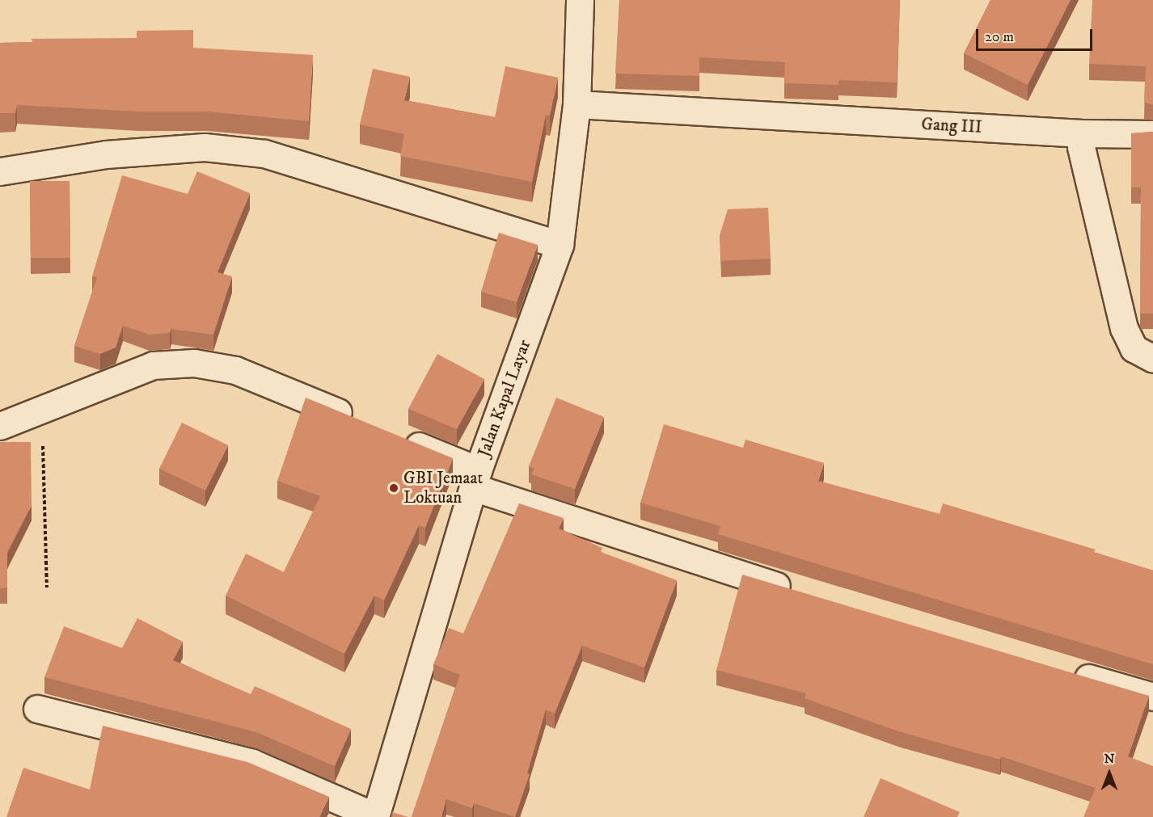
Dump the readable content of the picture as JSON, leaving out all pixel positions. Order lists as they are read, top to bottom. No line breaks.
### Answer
{"streets":{"street":["Gang III","Jalan Kapal Layar"]},"crossings":[["Gang III","Jalan Kapal Layar"]],"places":["GBI Jemaat Loktuan"],"scale_bar":"20 m","north":"top"}
